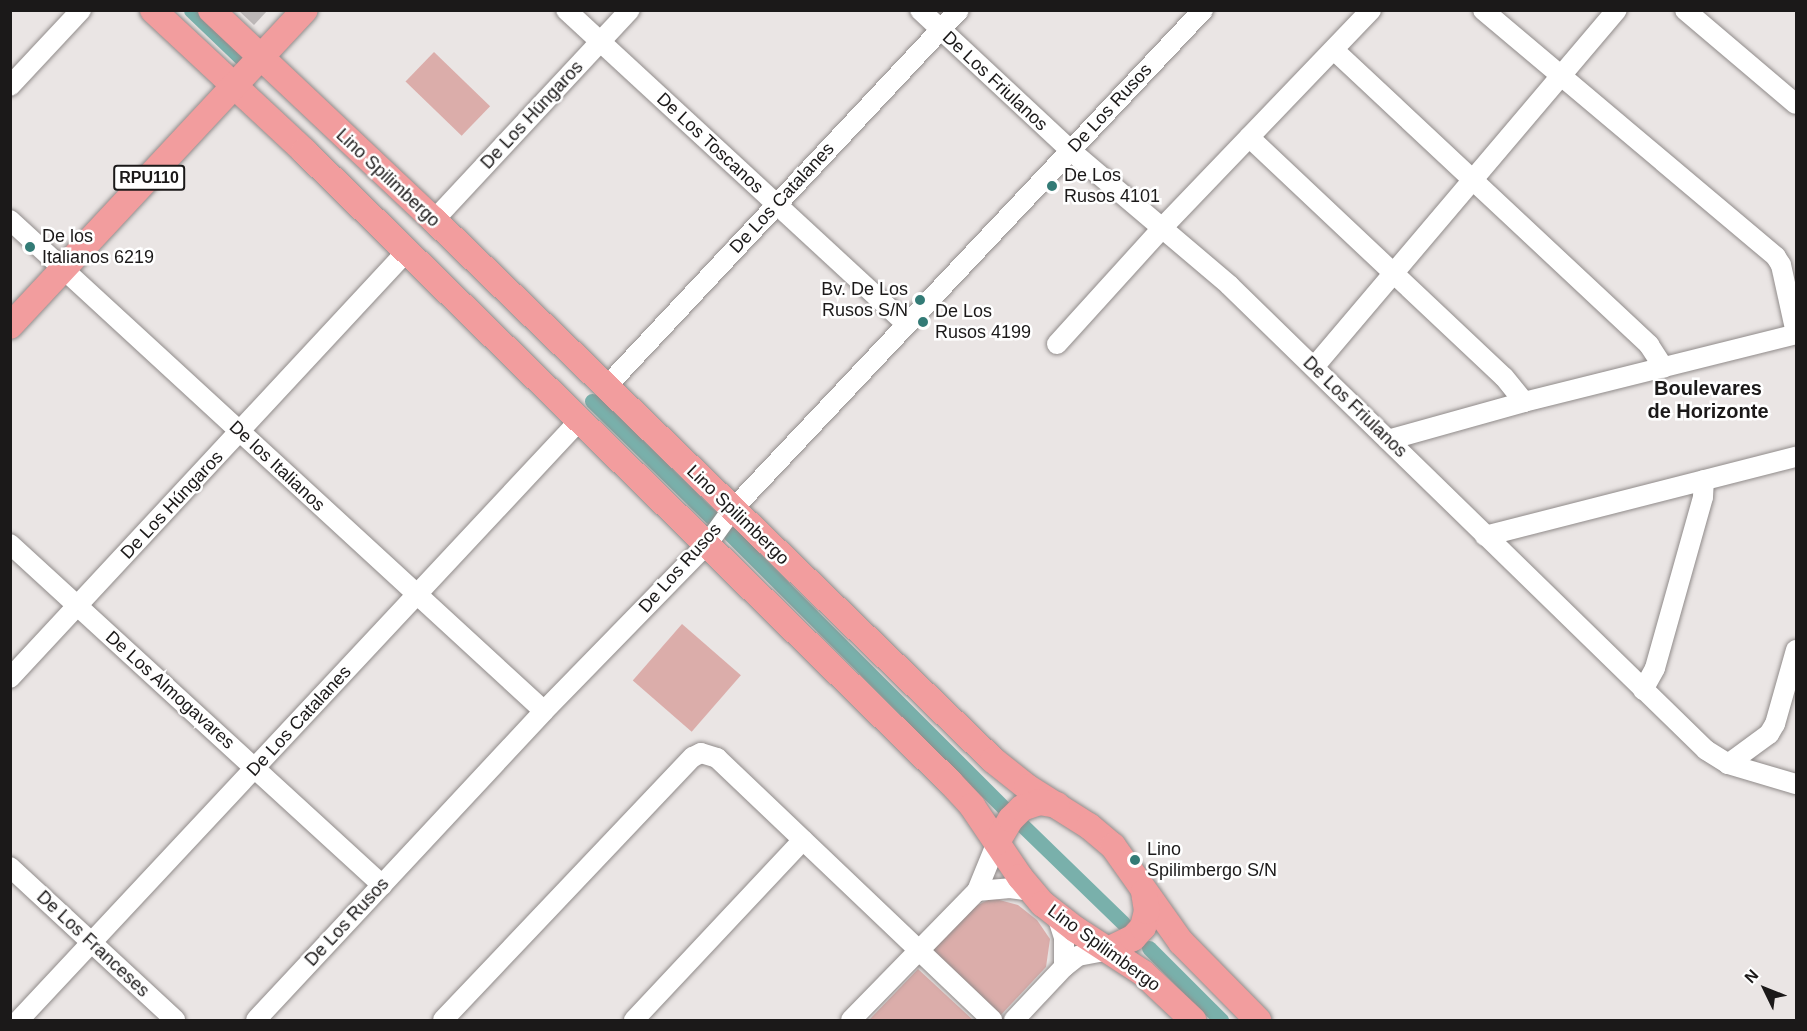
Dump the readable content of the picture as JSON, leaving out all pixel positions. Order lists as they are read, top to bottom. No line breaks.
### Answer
{"streets":{"main road":["RPU110","Lino Spilimbergo"],"street":["De Los Friulanos","De Los Rusos","De Los Húngaros","De Los Toscanos","De Los Catalanes","De los Italianos","De Los Almogavares","De Los Franceses"]},"crossings":[["De Los Friulanos","De Los Rusos"],["De Los Friulanos","De Los Catalanes"],["De Los Rusos","De Los Toscanos"],["De Los Rusos","Lino Spilimbergo"],["De Los Rusos","De los Italianos"],["De Los Rusos","De Los Almogavares"],["De Los Húngaros","De Los Toscanos"],["De Los Húngaros","Lino Spilimbergo"],["De Los Húngaros","De los Italianos"],["De Los Húngaros","De Los Almogavares"],["De Los Toscanos","De Los Catalanes"],["RPU110","Lino Spilimbergo"],["RPU110","De los Italianos"],["Lino Spilimbergo","De Los Catalanes"],["De Los Catalanes","De los Italianos"],["De Los Catalanes","De Los Almogavares"],["De Los Catalanes","De Los Franceses"]],"districts":["Boulevares de Horizonte"],"places":["De Los Rusos 4101","De los Italianos 6219","Bv. De Los Rusos S/N","De Los Rusos 4199","Lino Spilimbergo S/N"],"north":"top left"}
